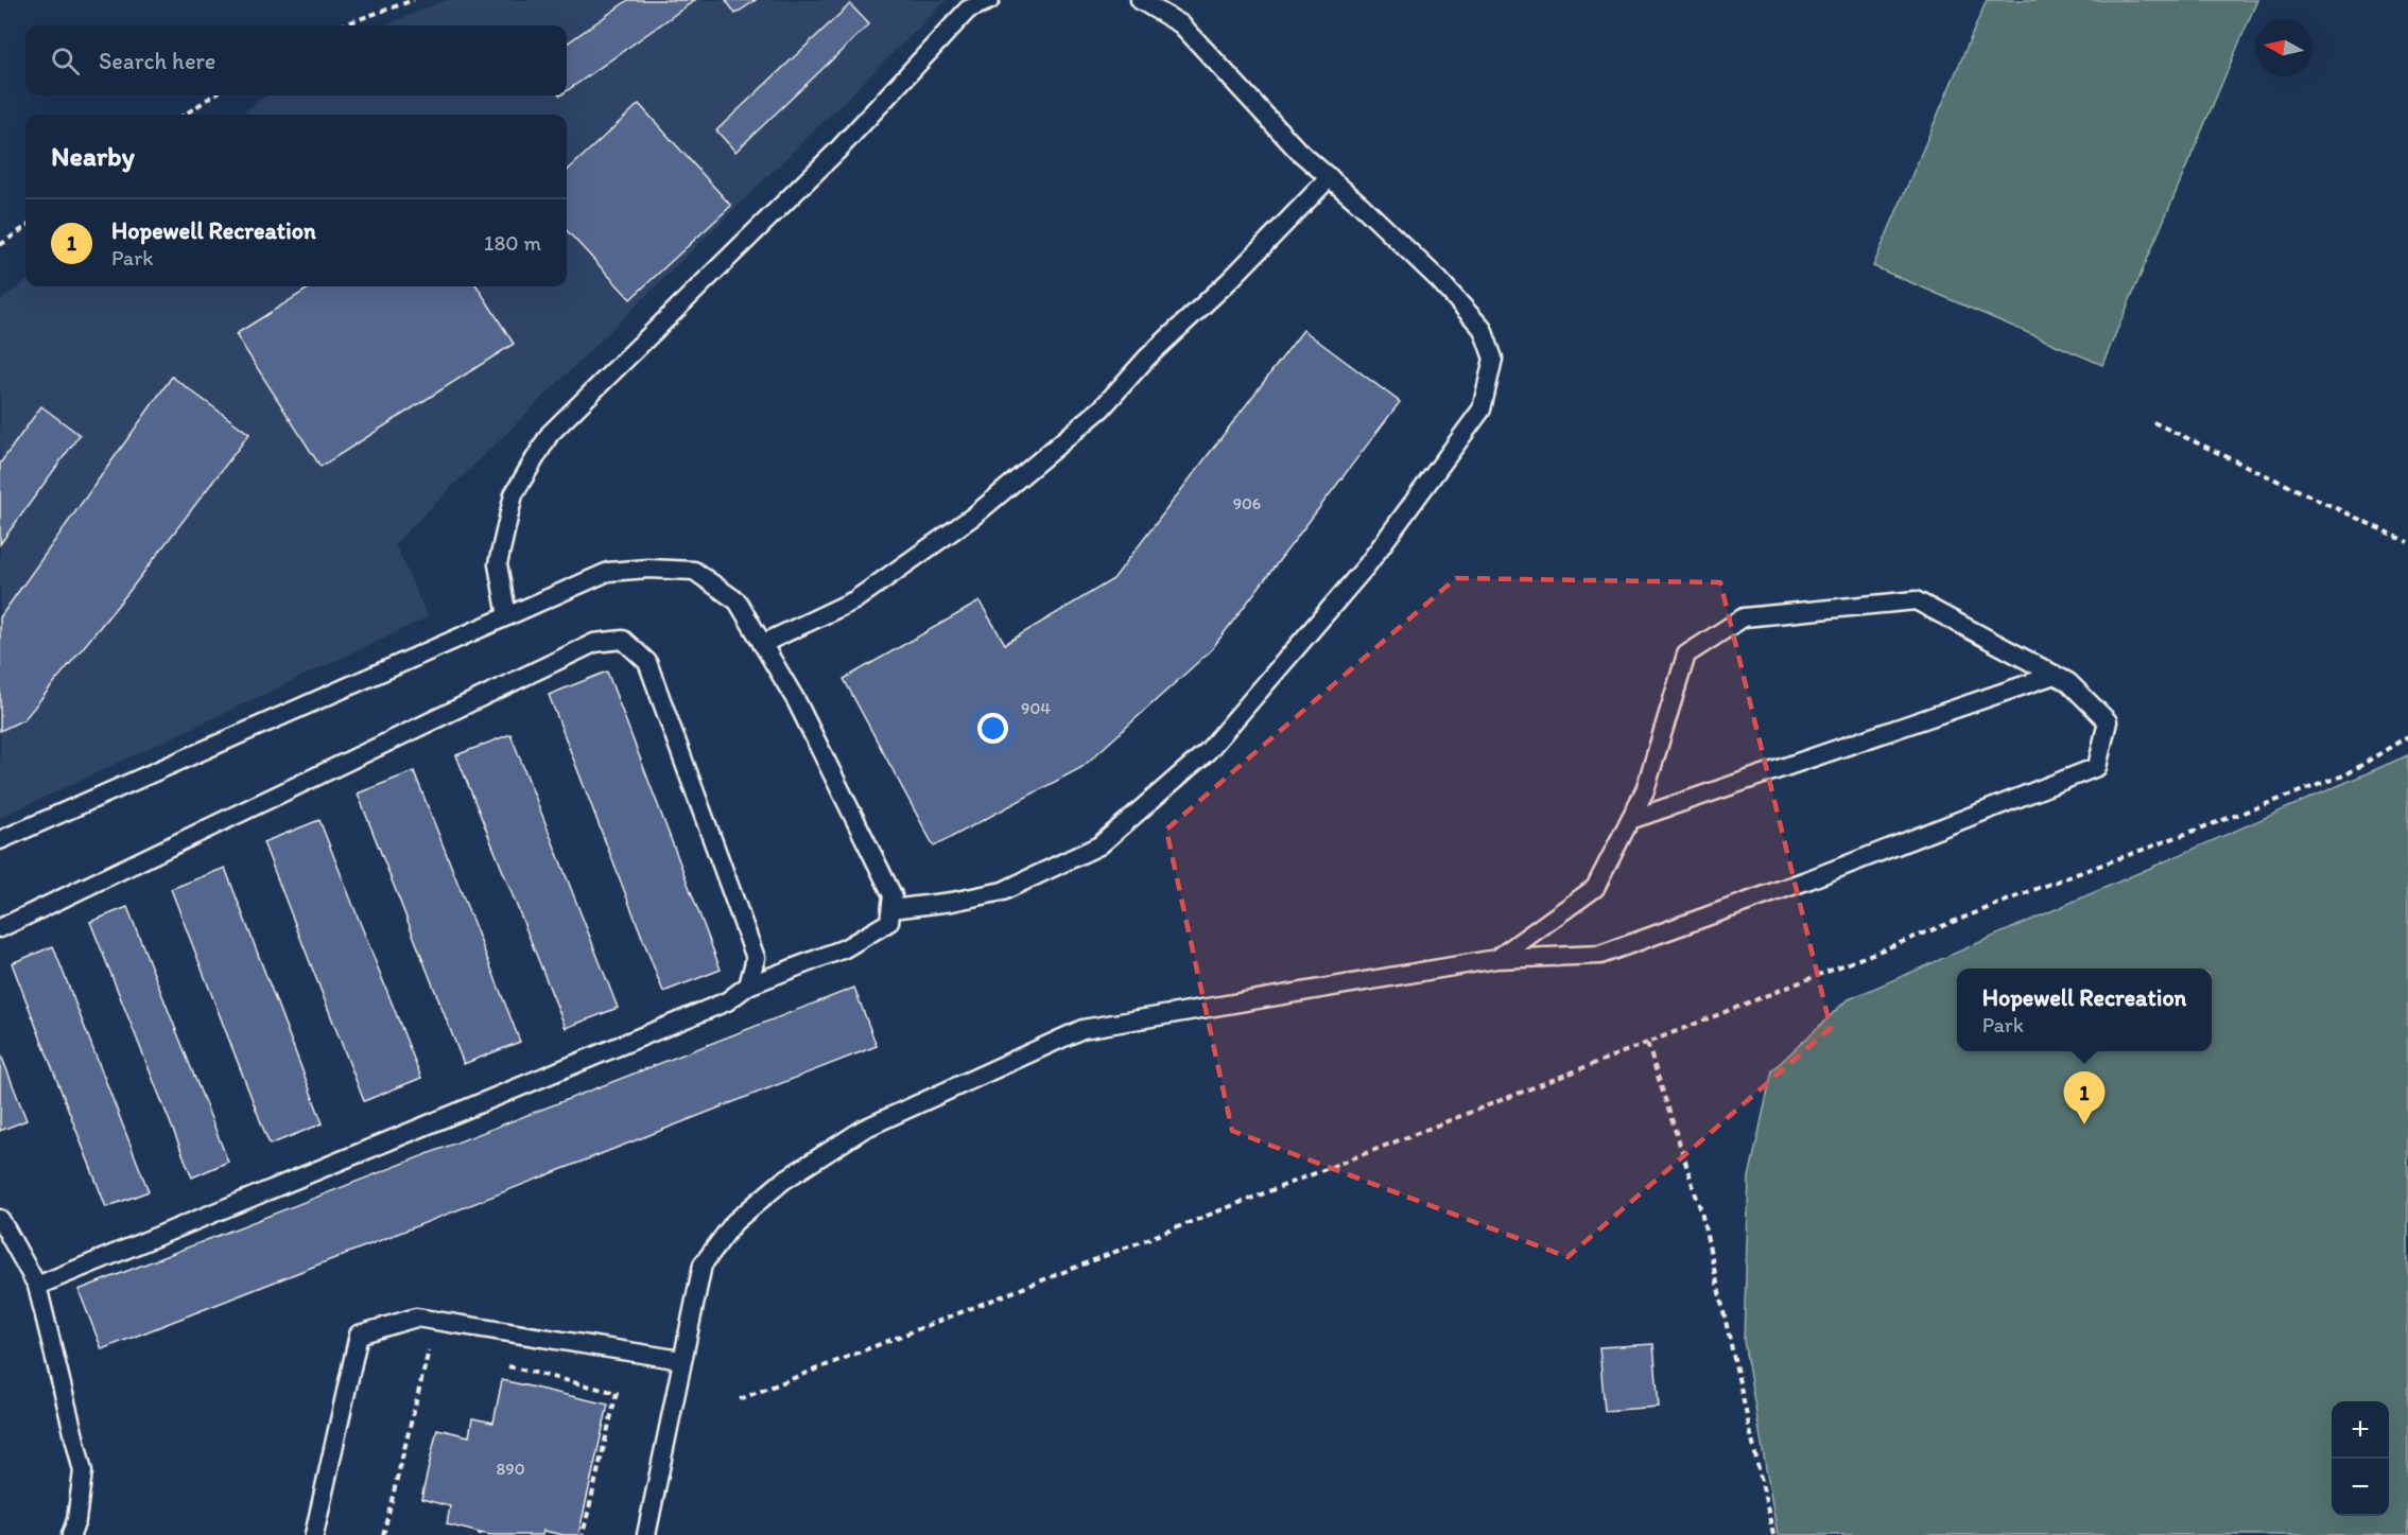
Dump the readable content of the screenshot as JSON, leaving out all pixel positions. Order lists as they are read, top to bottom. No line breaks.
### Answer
{"house_numbers":["906","904","890"],"north":"left","page":{"search":"Search here","heading":"Nearby","list":[{"mark":"1","name":"Hopewell Recreation","note":"Park","value":"180 m"}],"popup":["Hopewell Recreation","Park"],"pins":"1","map_buttons":["+","−"]}}
